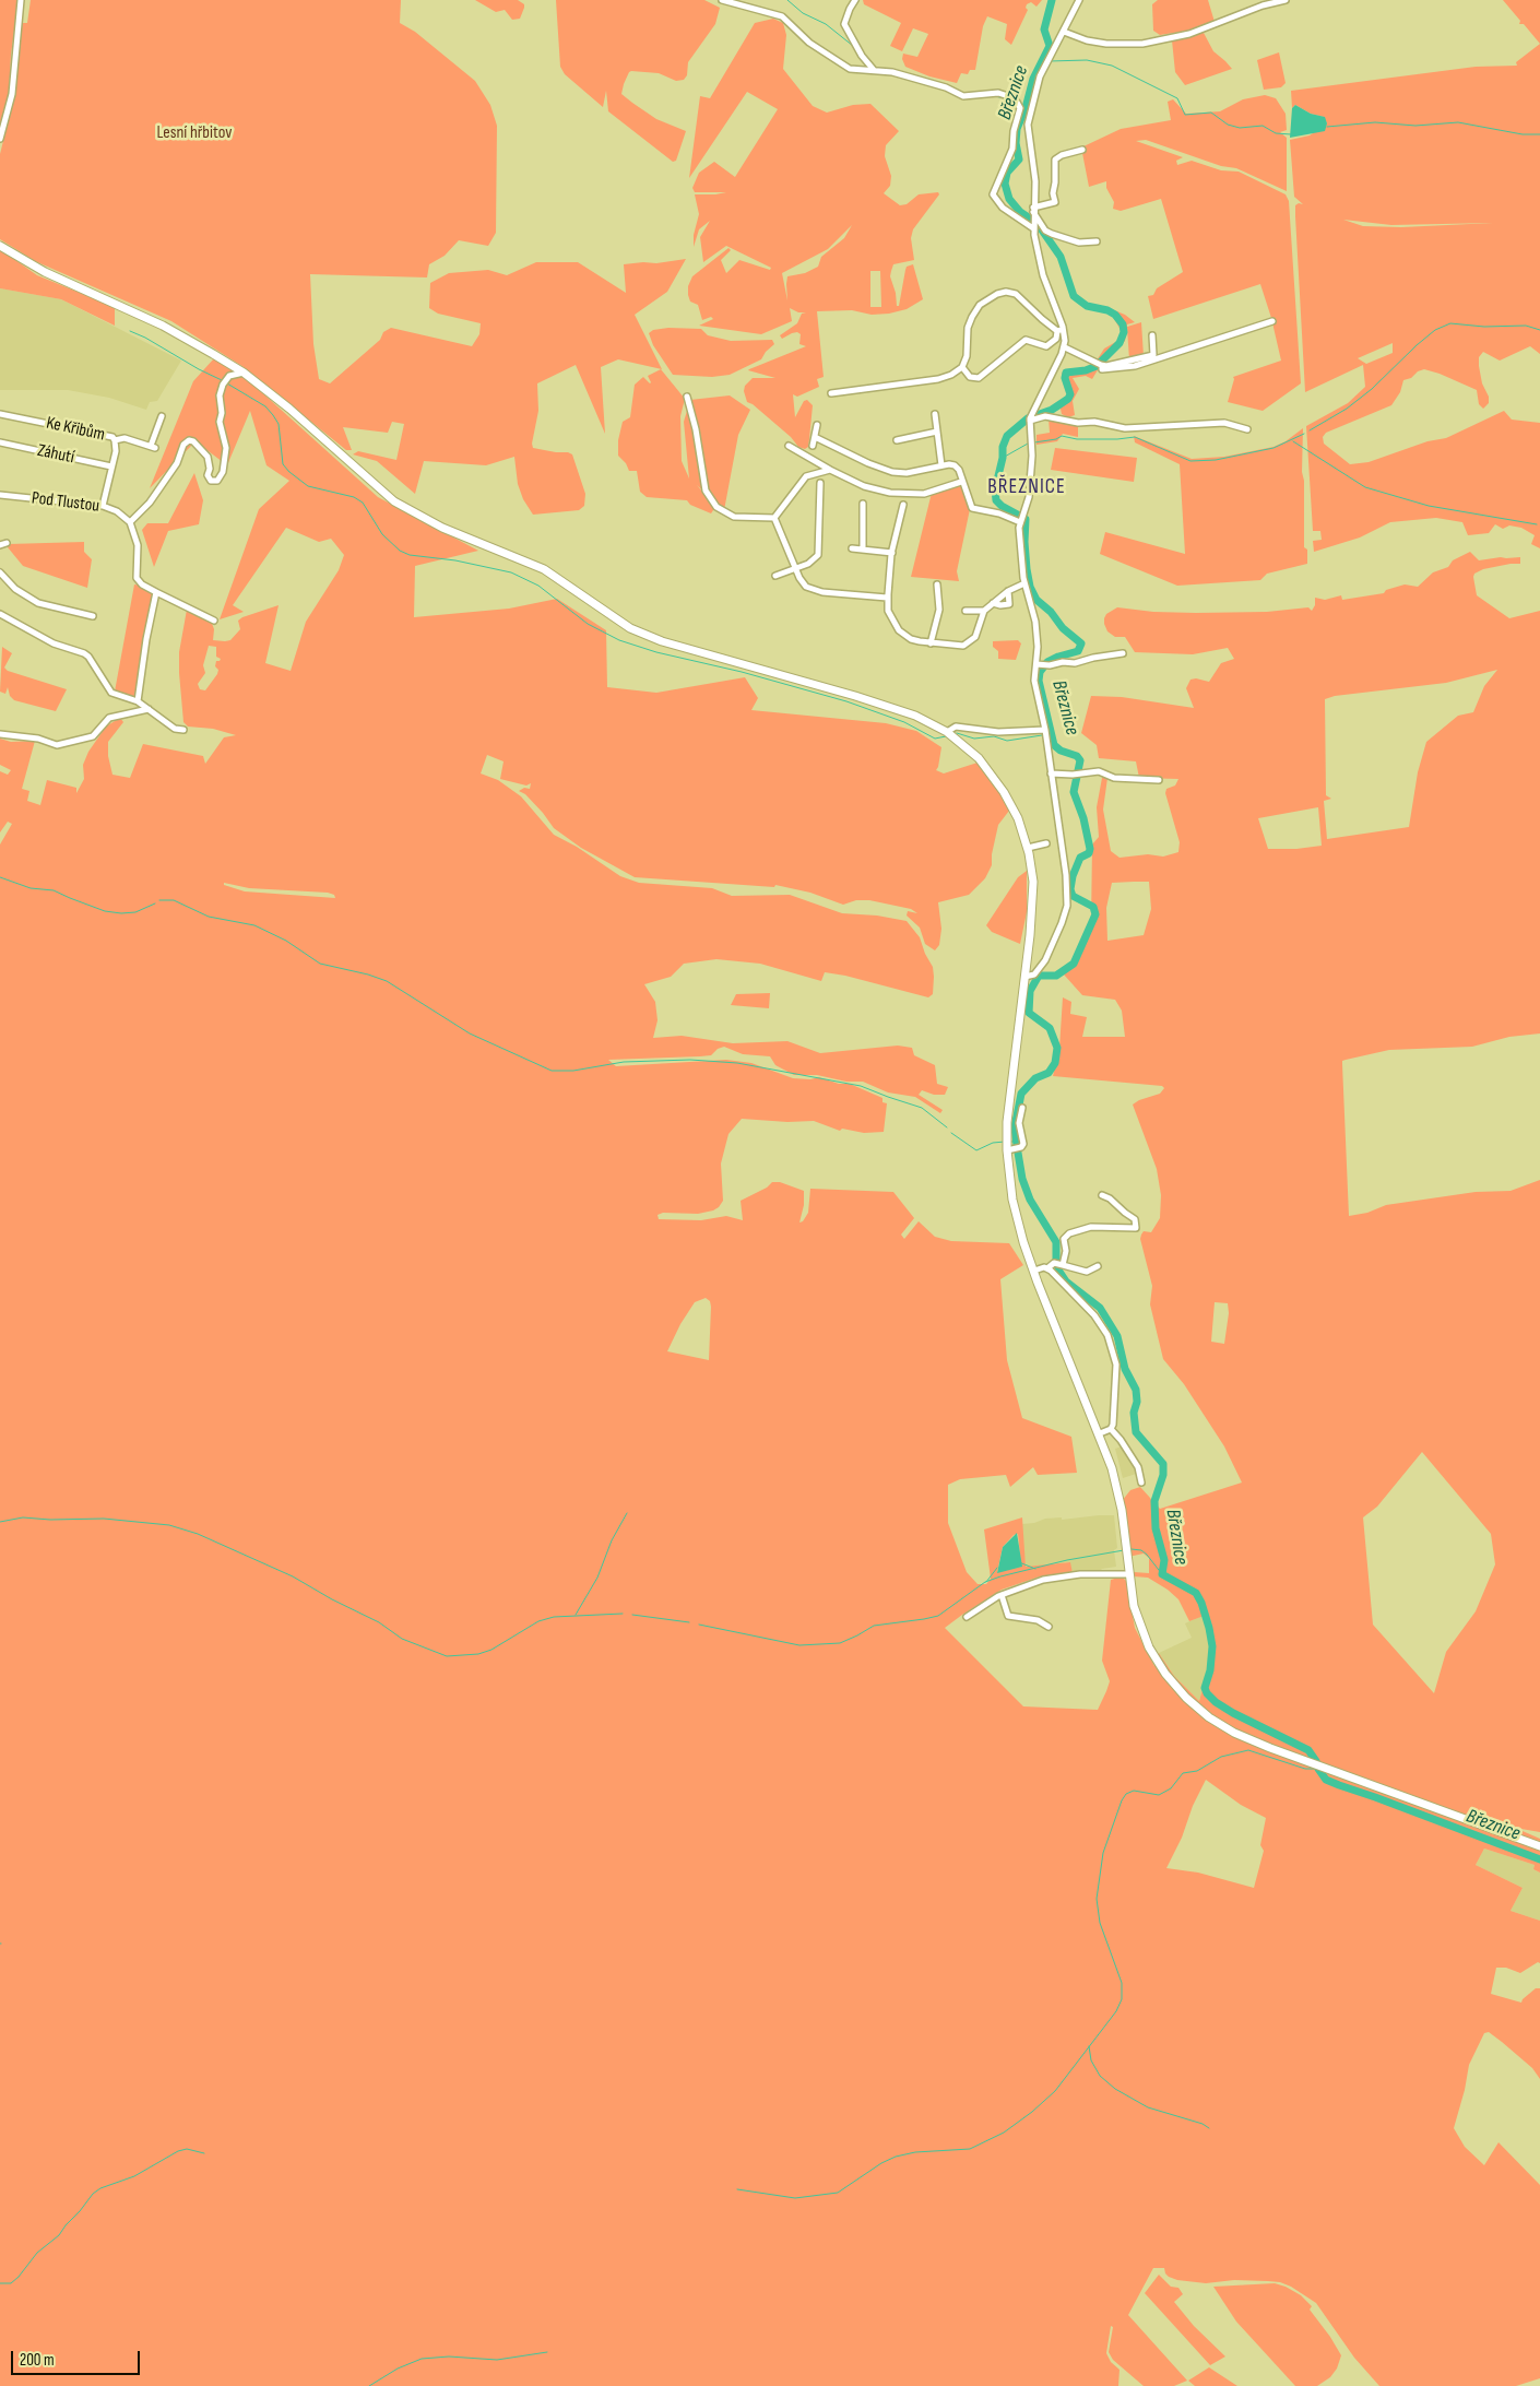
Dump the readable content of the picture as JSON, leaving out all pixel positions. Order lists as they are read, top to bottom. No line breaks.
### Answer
{"streets":{"street":["Ke Křibům","Záhutí","Pod Tlustou"]},"crossings":[["Ke Křibům","Záhutí"],["Ke Křibům","Pod Tlustou"]],"districts":["BŘEZNICE"],"water":["Březnice"],"parks":["Lesní hřbitov"],"scale_bar":"200 m"}
